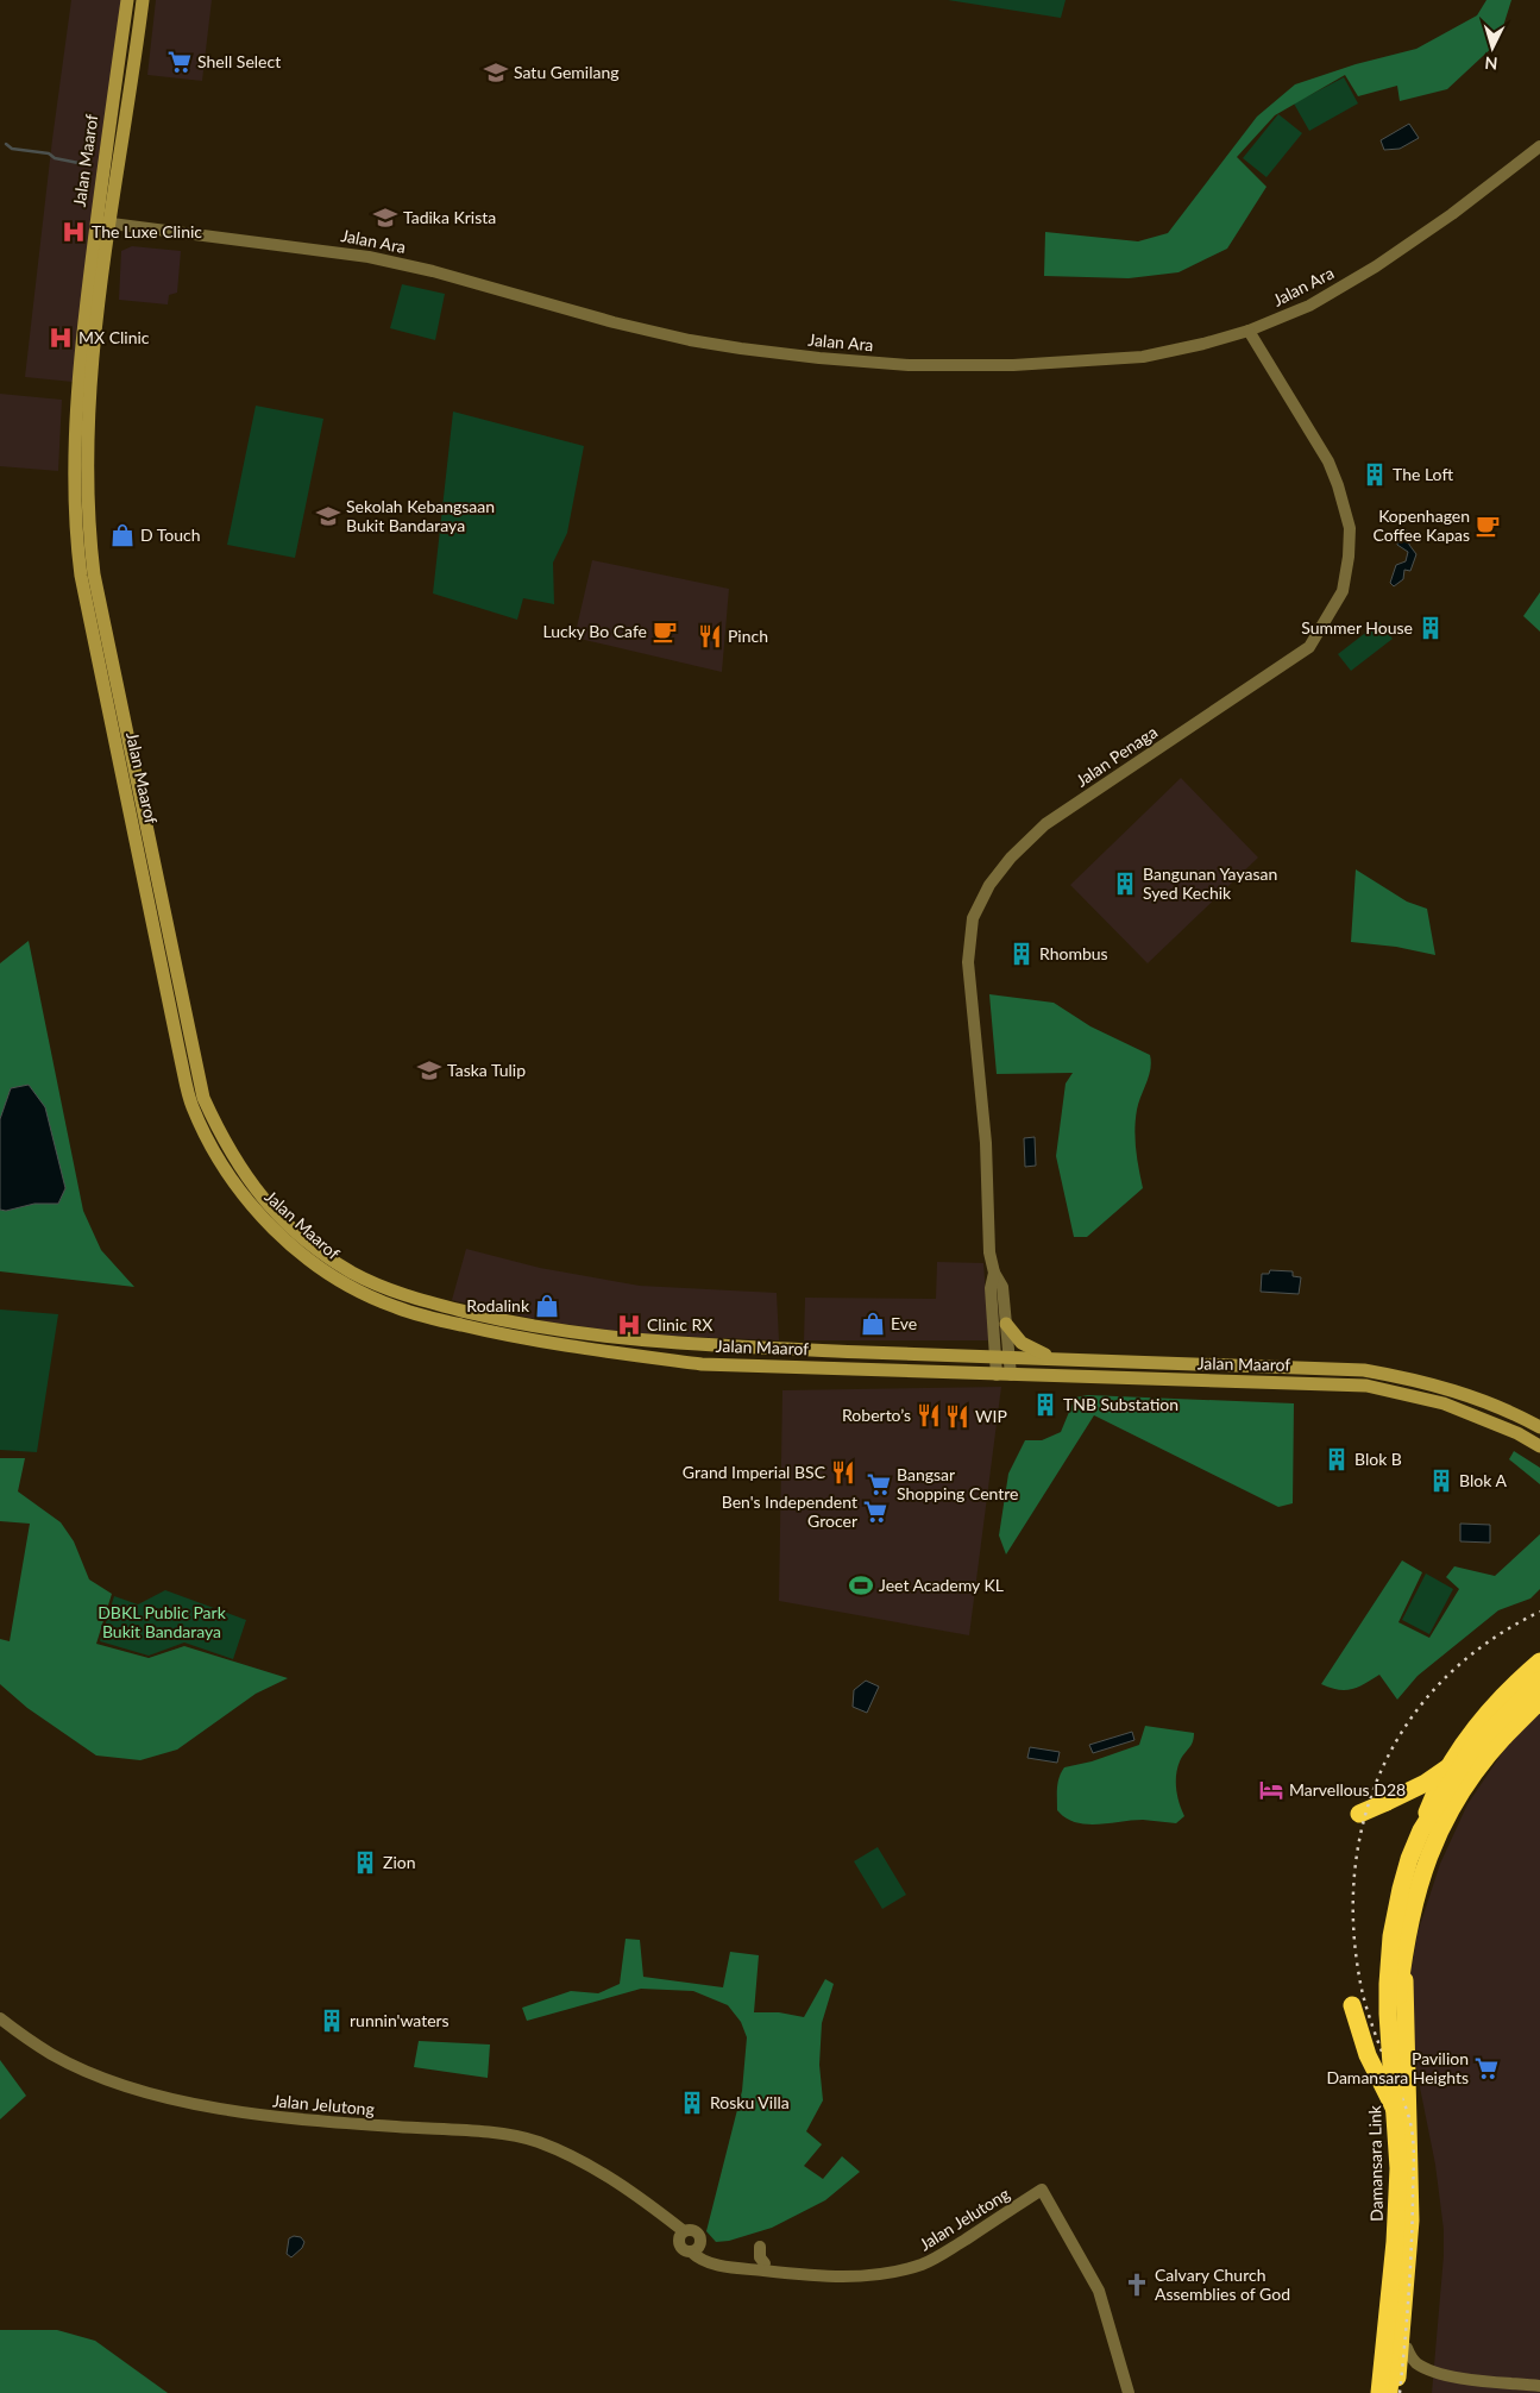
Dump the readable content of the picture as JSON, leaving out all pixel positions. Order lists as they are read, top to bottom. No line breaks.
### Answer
{"streets":{"highway":["Damansara Link"],"main road":["Jalan Maarof"],"street":["Jalan Ara","Jalan Penaga","Jalan Jelutong"]},"crossings":[["Jalan Maarof","Jalan Ara"],["Jalan Maarof","Jalan Penaga"],["Jalan Ara","Jalan Penaga"]],"parks":["DBKL Public Park Bukit Bandaraya"],"places":{"supermarket":["Shell Select","Bangsar Shopping Centre","Ben's Independent Grocer","Pavilion Damansara Heights"],"school or university":["Satu Gemilang","Tadika Krista","Sekolah Kebangsaan Bukit Bandaraya","Taska Tulip"],"hospital":["The Luxe Clinic","MX Clinic","Clinic RX"],"building":["The Loft","Summer House","Bangunan Yayasan Syed Kechik","Rhombus","TNB Substation","Blok B","Blok A","Zion","runnin'waters","Rosku Villa"],"cafe":["Kopenhagen Coffee Kapas","Lucky Bo Cafe"],"shop":["D Touch","Rodalink","Eve"],"restaurant":["Pinch","Roberto’s","WIP","Grand Imperial BSC"],"sports":["Jeet Academy KL"],"hotel":["Marvellous D28"],"church":["Calvary Church Assemblies of God"]},"north":"bottom"}
